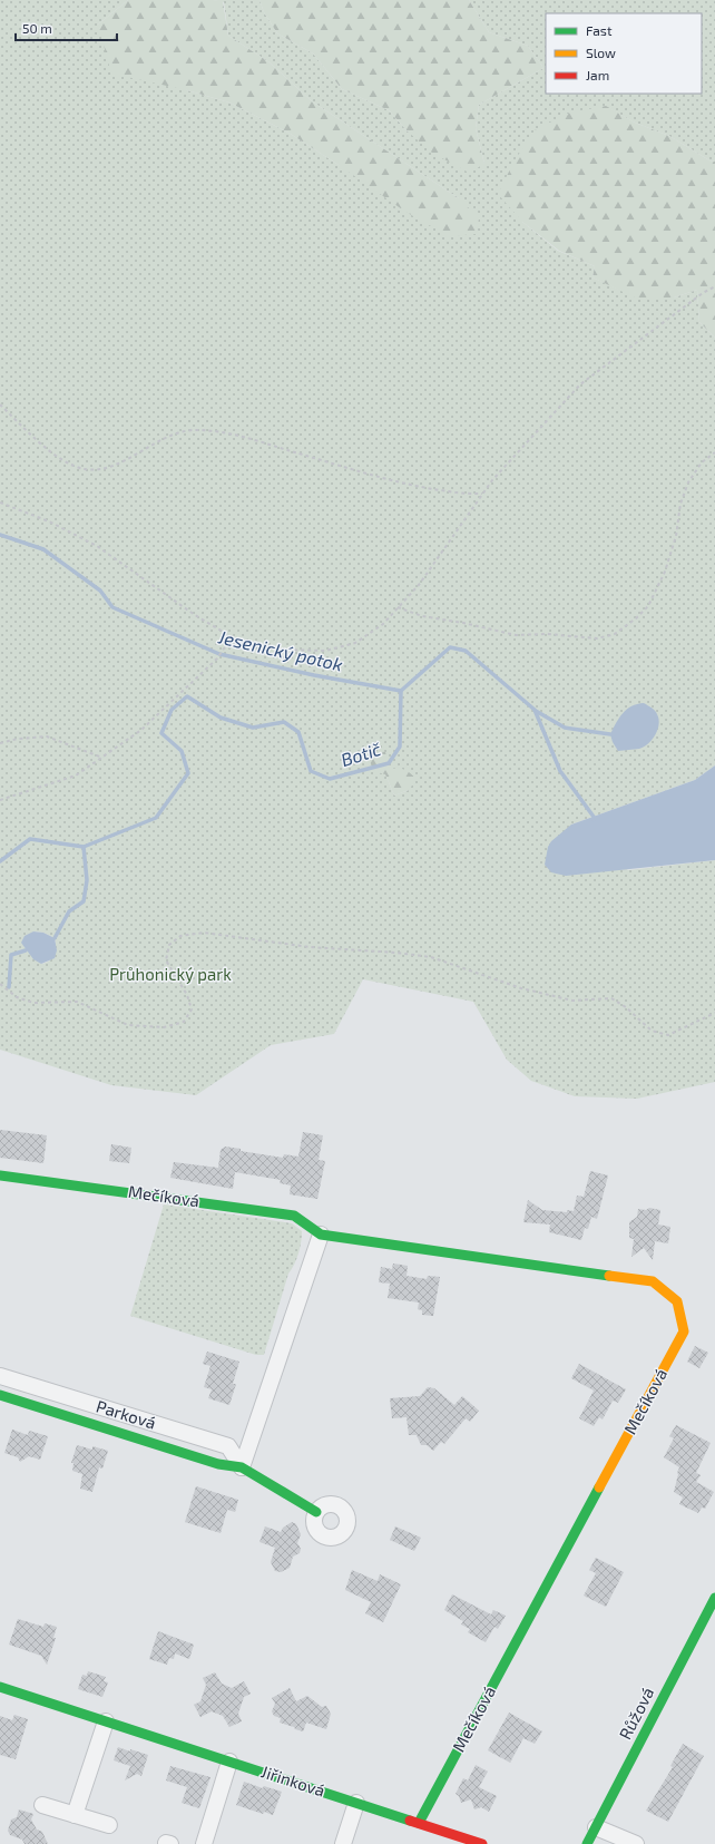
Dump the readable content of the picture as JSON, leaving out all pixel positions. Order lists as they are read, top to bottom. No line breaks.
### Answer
{"streets":{"street":["Mečíková","Parková","Růžová","Jiřinková"]},"crossings":[["Mečíková","Jiřinková"]],"water":["Jesenický potok","Botič"],"parks":["Průhonický park"],"legend":["Fast","Slow","Jam"],"scale_bar":"50 m"}
